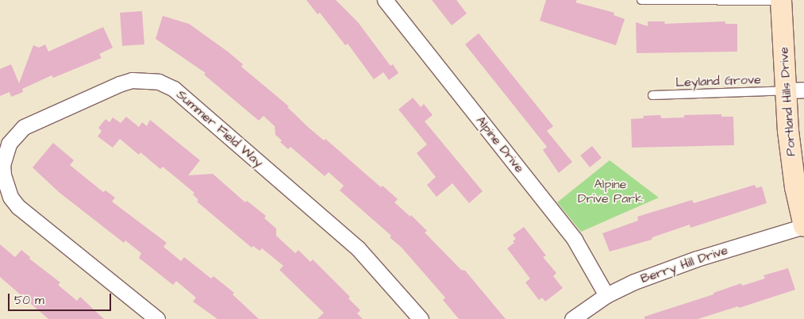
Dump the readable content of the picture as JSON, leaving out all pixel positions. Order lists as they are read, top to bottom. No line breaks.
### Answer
{"streets":{"street":["Portland Hills Drive","Summer Field Way","Alpine Drive","Berry Hill Drive"],"lane":["Leyland Grove"]},"crossings":[["Leyland Grove","Portland Hills Drive"],["Portland Hills Drive","Berry Hill Drive"],["Alpine Drive","Berry Hill Drive"]],"parks":["Alpine Drive Park"],"scale_bar":"50 m"}
